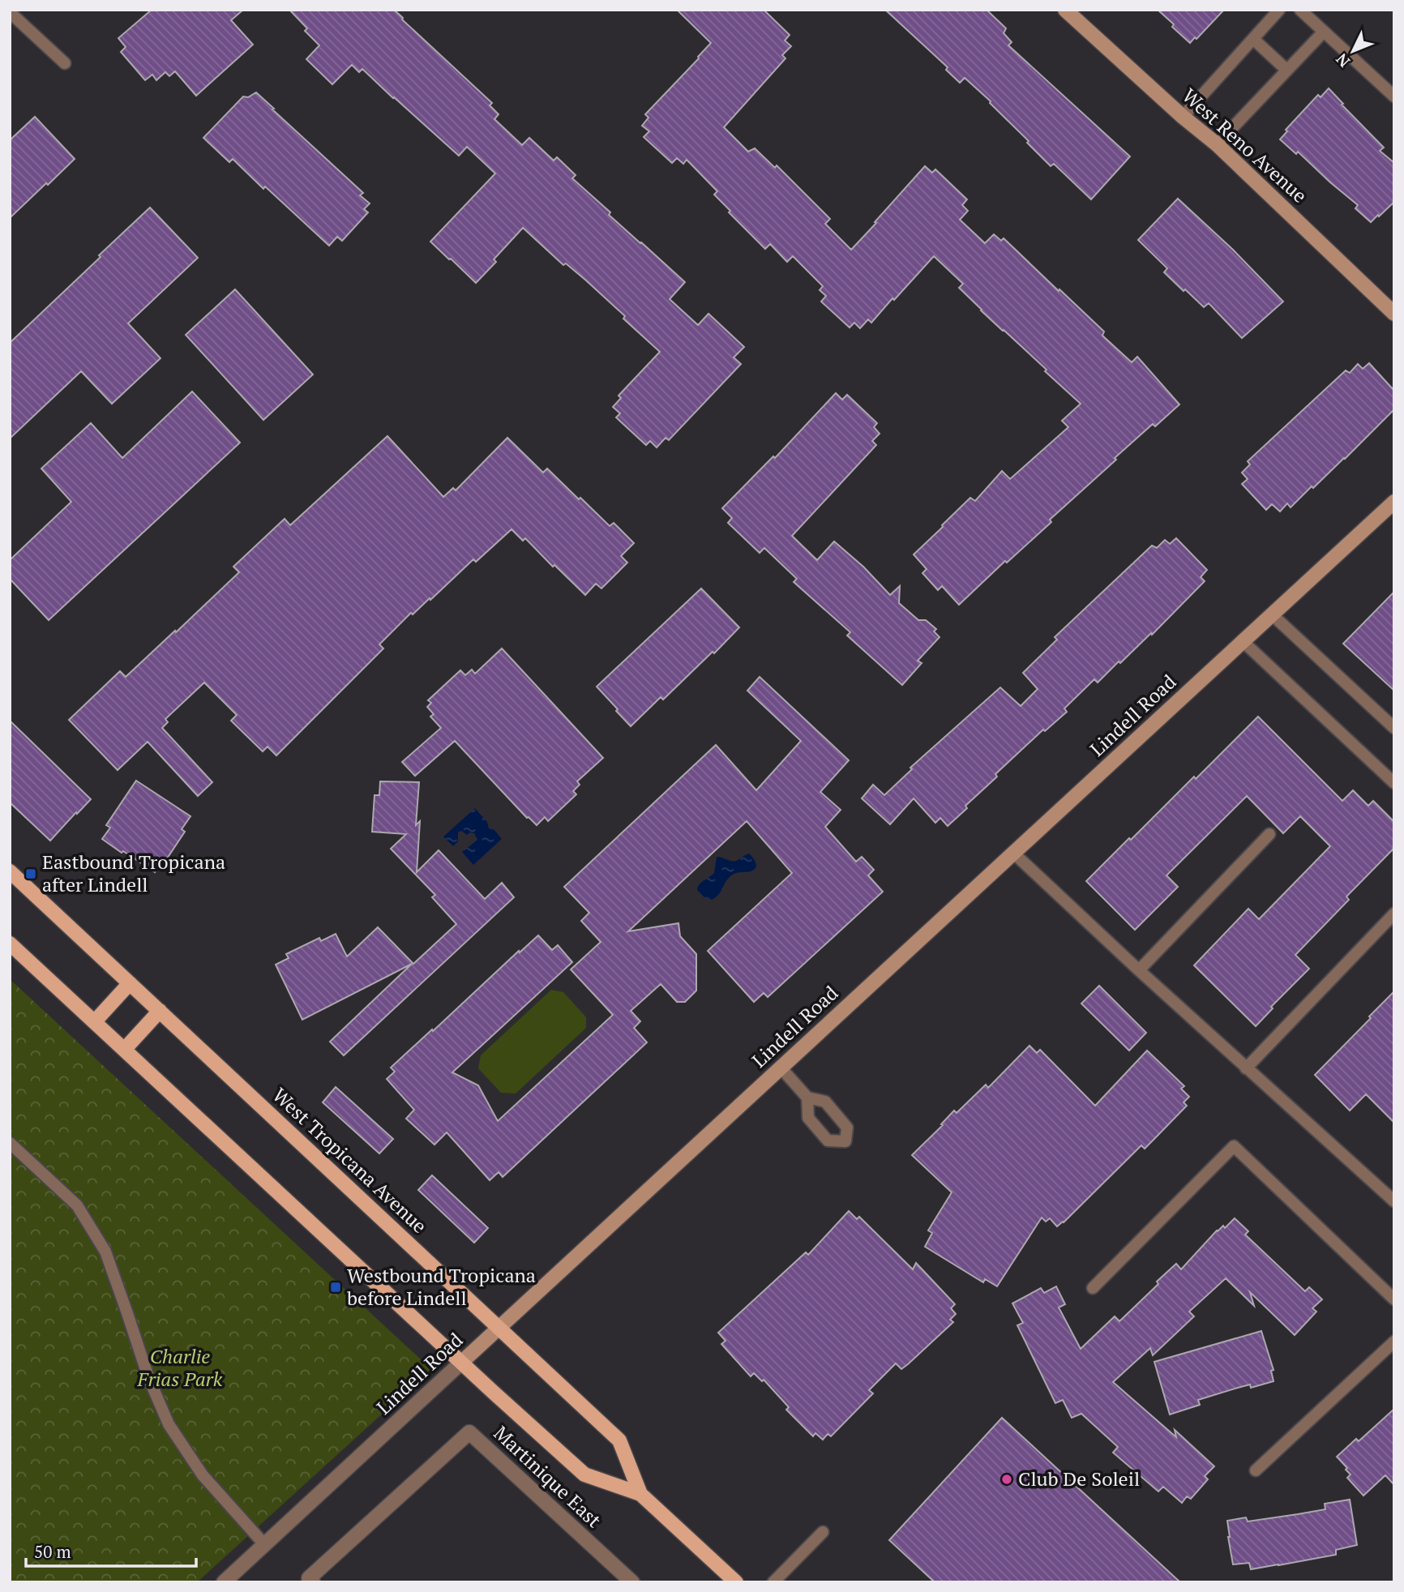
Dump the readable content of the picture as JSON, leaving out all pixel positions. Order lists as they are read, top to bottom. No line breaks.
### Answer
{"streets":{"main road":["West Tropicana Avenue"],"street":["West Reno Avenue","Lindell Road","Martinique East"]},"crossings":[["Lindell Road","West Tropicana Avenue"]],"parks":["Charlie Frias Park"],"places":{"transit":["Eastbound Tropicana after Lindell","Westbound Tropicana before Lindell"],"other":["Club De Soleil"]},"scale_bar":"50 m","north":"bottom left"}
